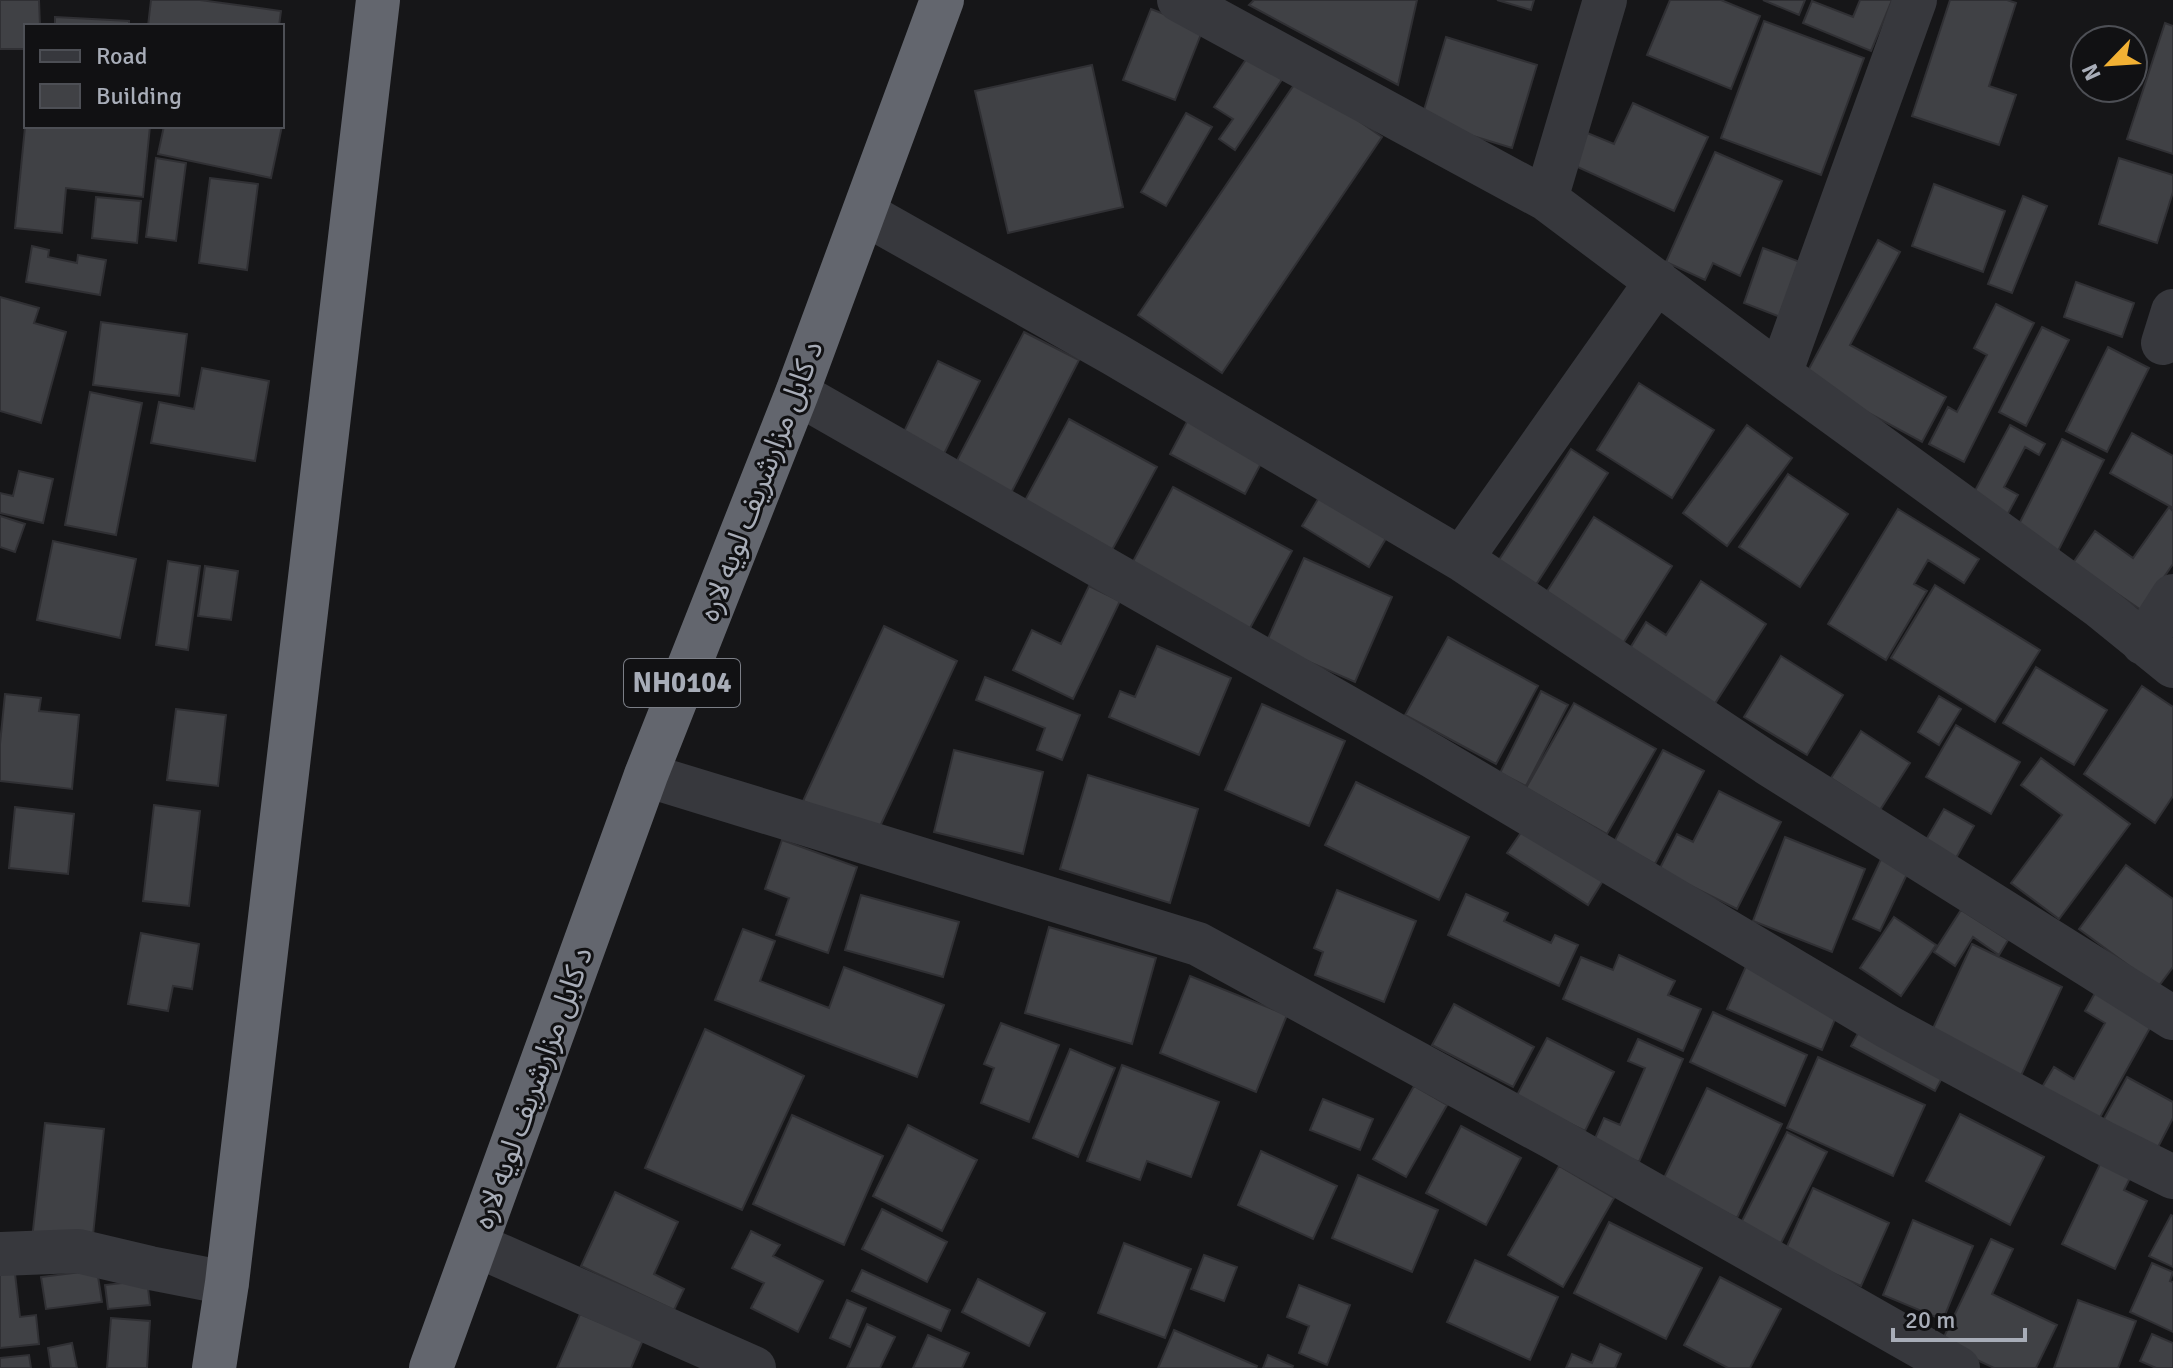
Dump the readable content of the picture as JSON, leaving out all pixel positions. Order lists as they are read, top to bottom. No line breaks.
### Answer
{"streets":{"highway":["د کابل مزارشریف لویه لاره","NH0104"]},"legend":["Road","Building"],"scale_bar":"20 m","north":"bottom left"}
